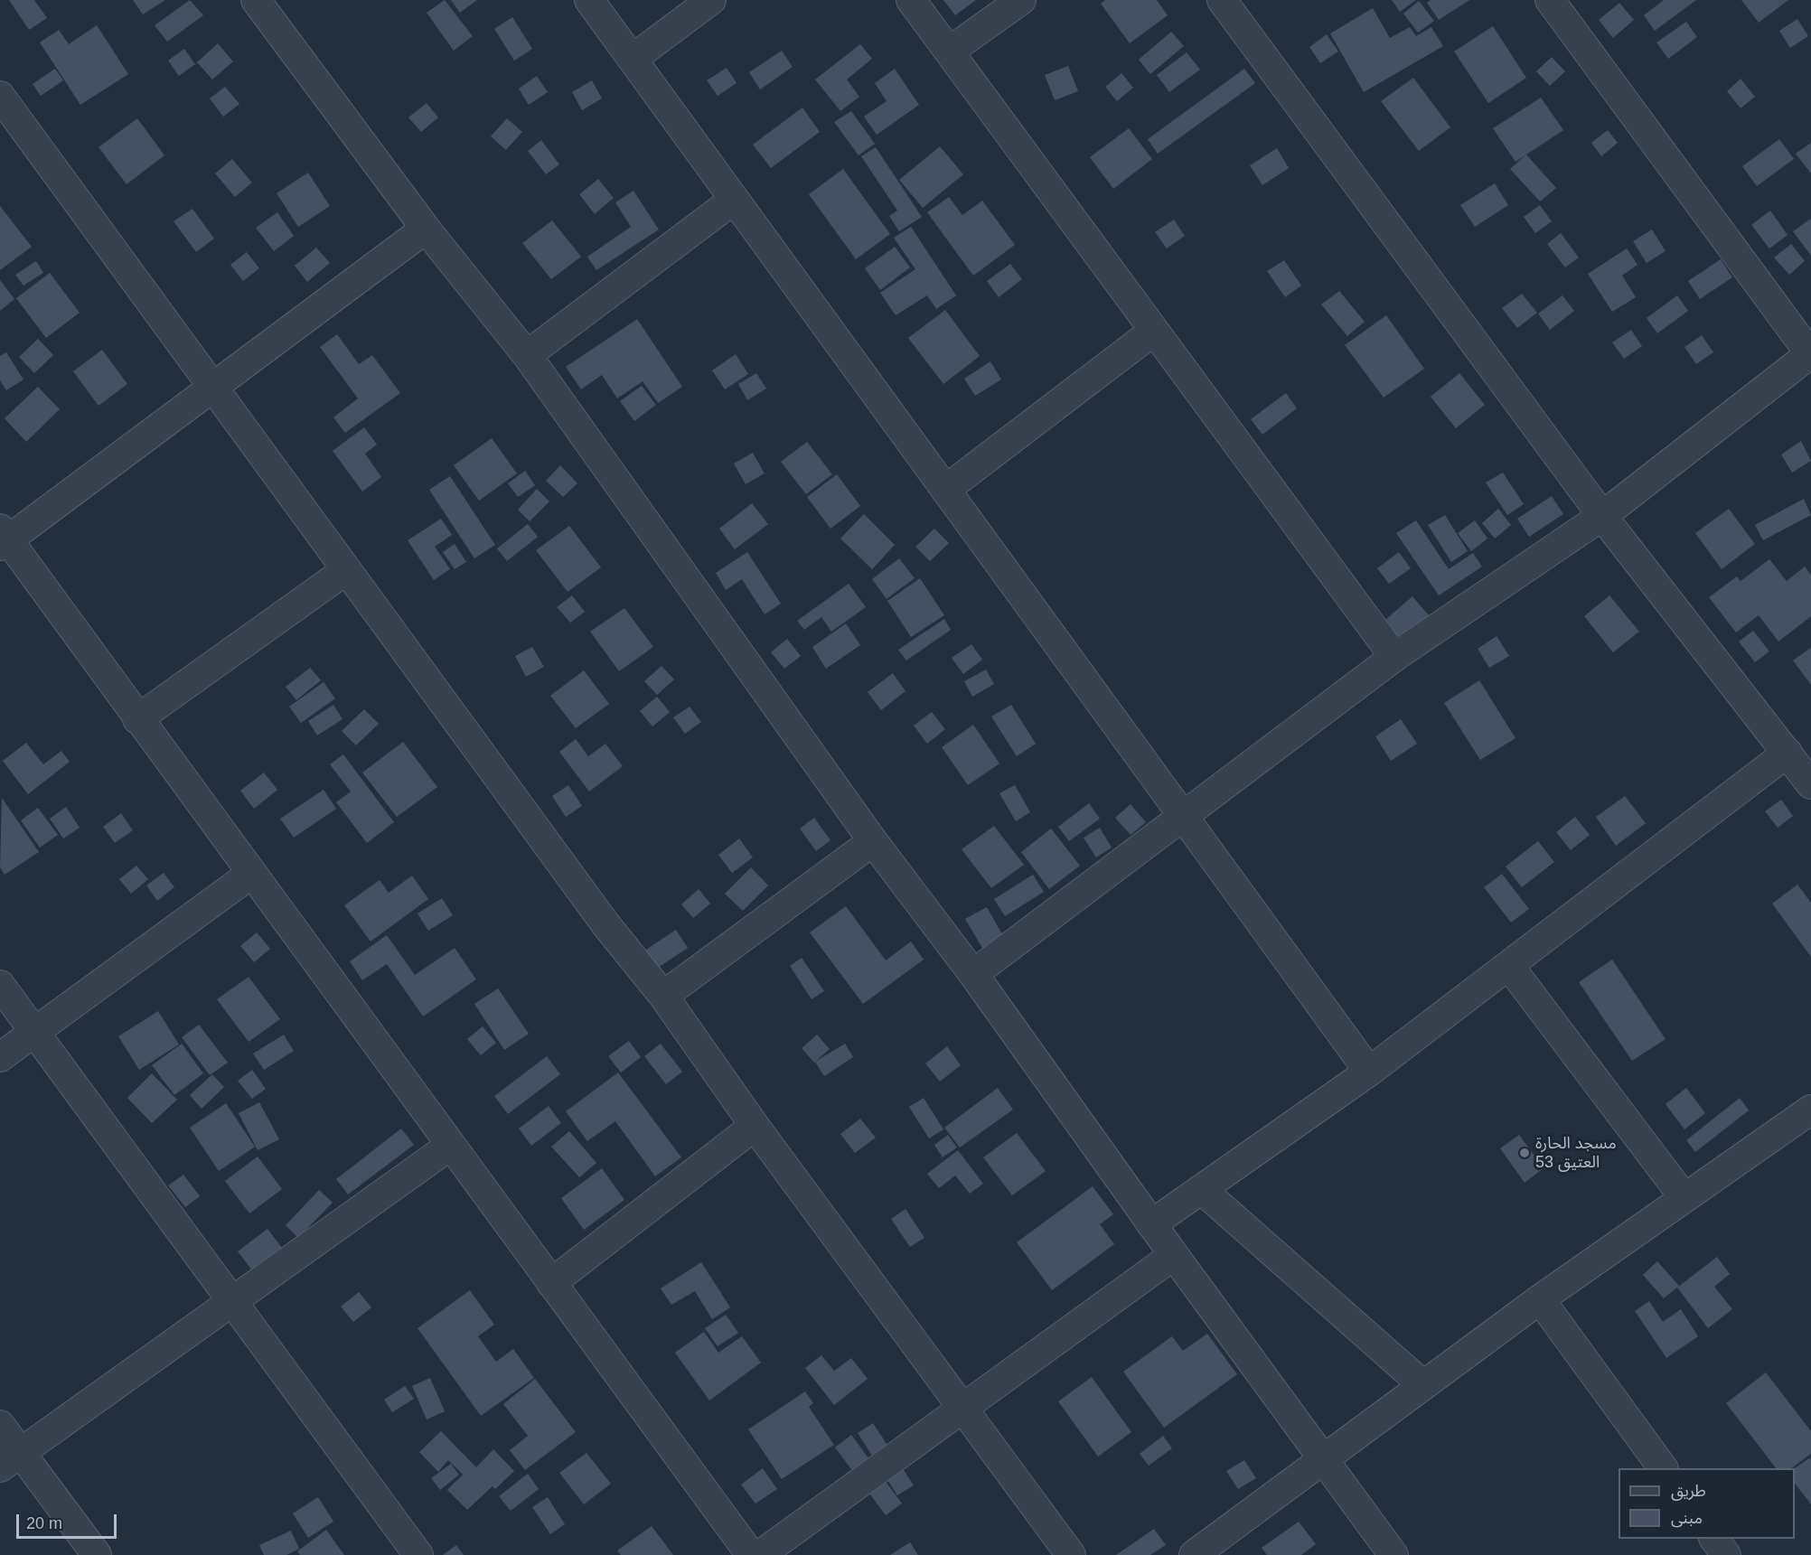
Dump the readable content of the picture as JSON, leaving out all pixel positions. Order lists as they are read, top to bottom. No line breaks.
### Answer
{"places":["مسجد الحارة 53 العتيق"],"legend":["طريق","مبنى"],"scale_bar":"20 m"}
